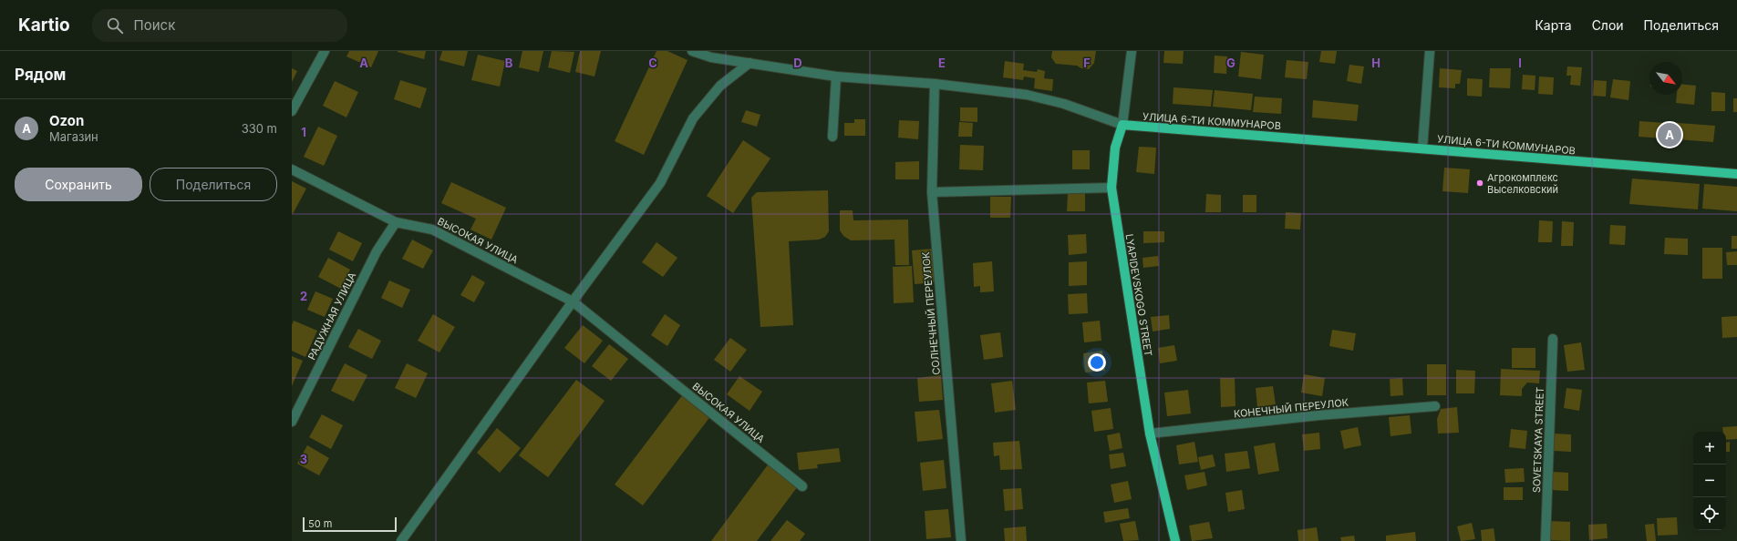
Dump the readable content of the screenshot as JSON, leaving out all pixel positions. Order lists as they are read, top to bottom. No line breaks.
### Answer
{"streets":{"main road":["УЛИЦА 6-ТИ КОММУНАРОВ","LYAPIDEVSKOGO STREET"],"street":["ВЫСОКАЯ УЛИЦА","СОЛНЕЧНЫЙ ПЕРЕУЛОК","РАДУЖНАЯ УЛИЦА","КОНЕЧНЫЙ ПЕРЕУЛОК","SOVETSKAYA STREET"]},"crossings":[["УЛИЦА 6-ТИ КОММУНАРОВ","LYAPIDEVSKOGO STREET"],["УЛИЦА 6-ТИ КОММУНАРОВ","СОЛНЕЧНЫЙ ПЕРЕУЛОК"],["ВЫСОКАЯ УЛИЦА","РАДУЖНАЯ УЛИЦА"],["LYAPIDEVSKOGO STREET","КОНЕЧНЫЙ ПЕРЕУЛОК"]],"places":["Агрокомплекс Выселковский"],"scale_bar":"50 m","north":"bottom right","page":{"header":"Kartio","search":"Поиск","nav":["Карта","Слои","Поделиться"],"heading":"Рядом","list":[{"mark":"A","name":"Ozon","note":"Магазин","value":"330 m"}],"pins":"A","buttons":["Сохранить","Поделиться"],"map_buttons":["+","−"],"scale":"50 m"},"grid":{"columns":["A","B","C","D","E","F","G","H","I"],"rows":["1","2","3"]}}
